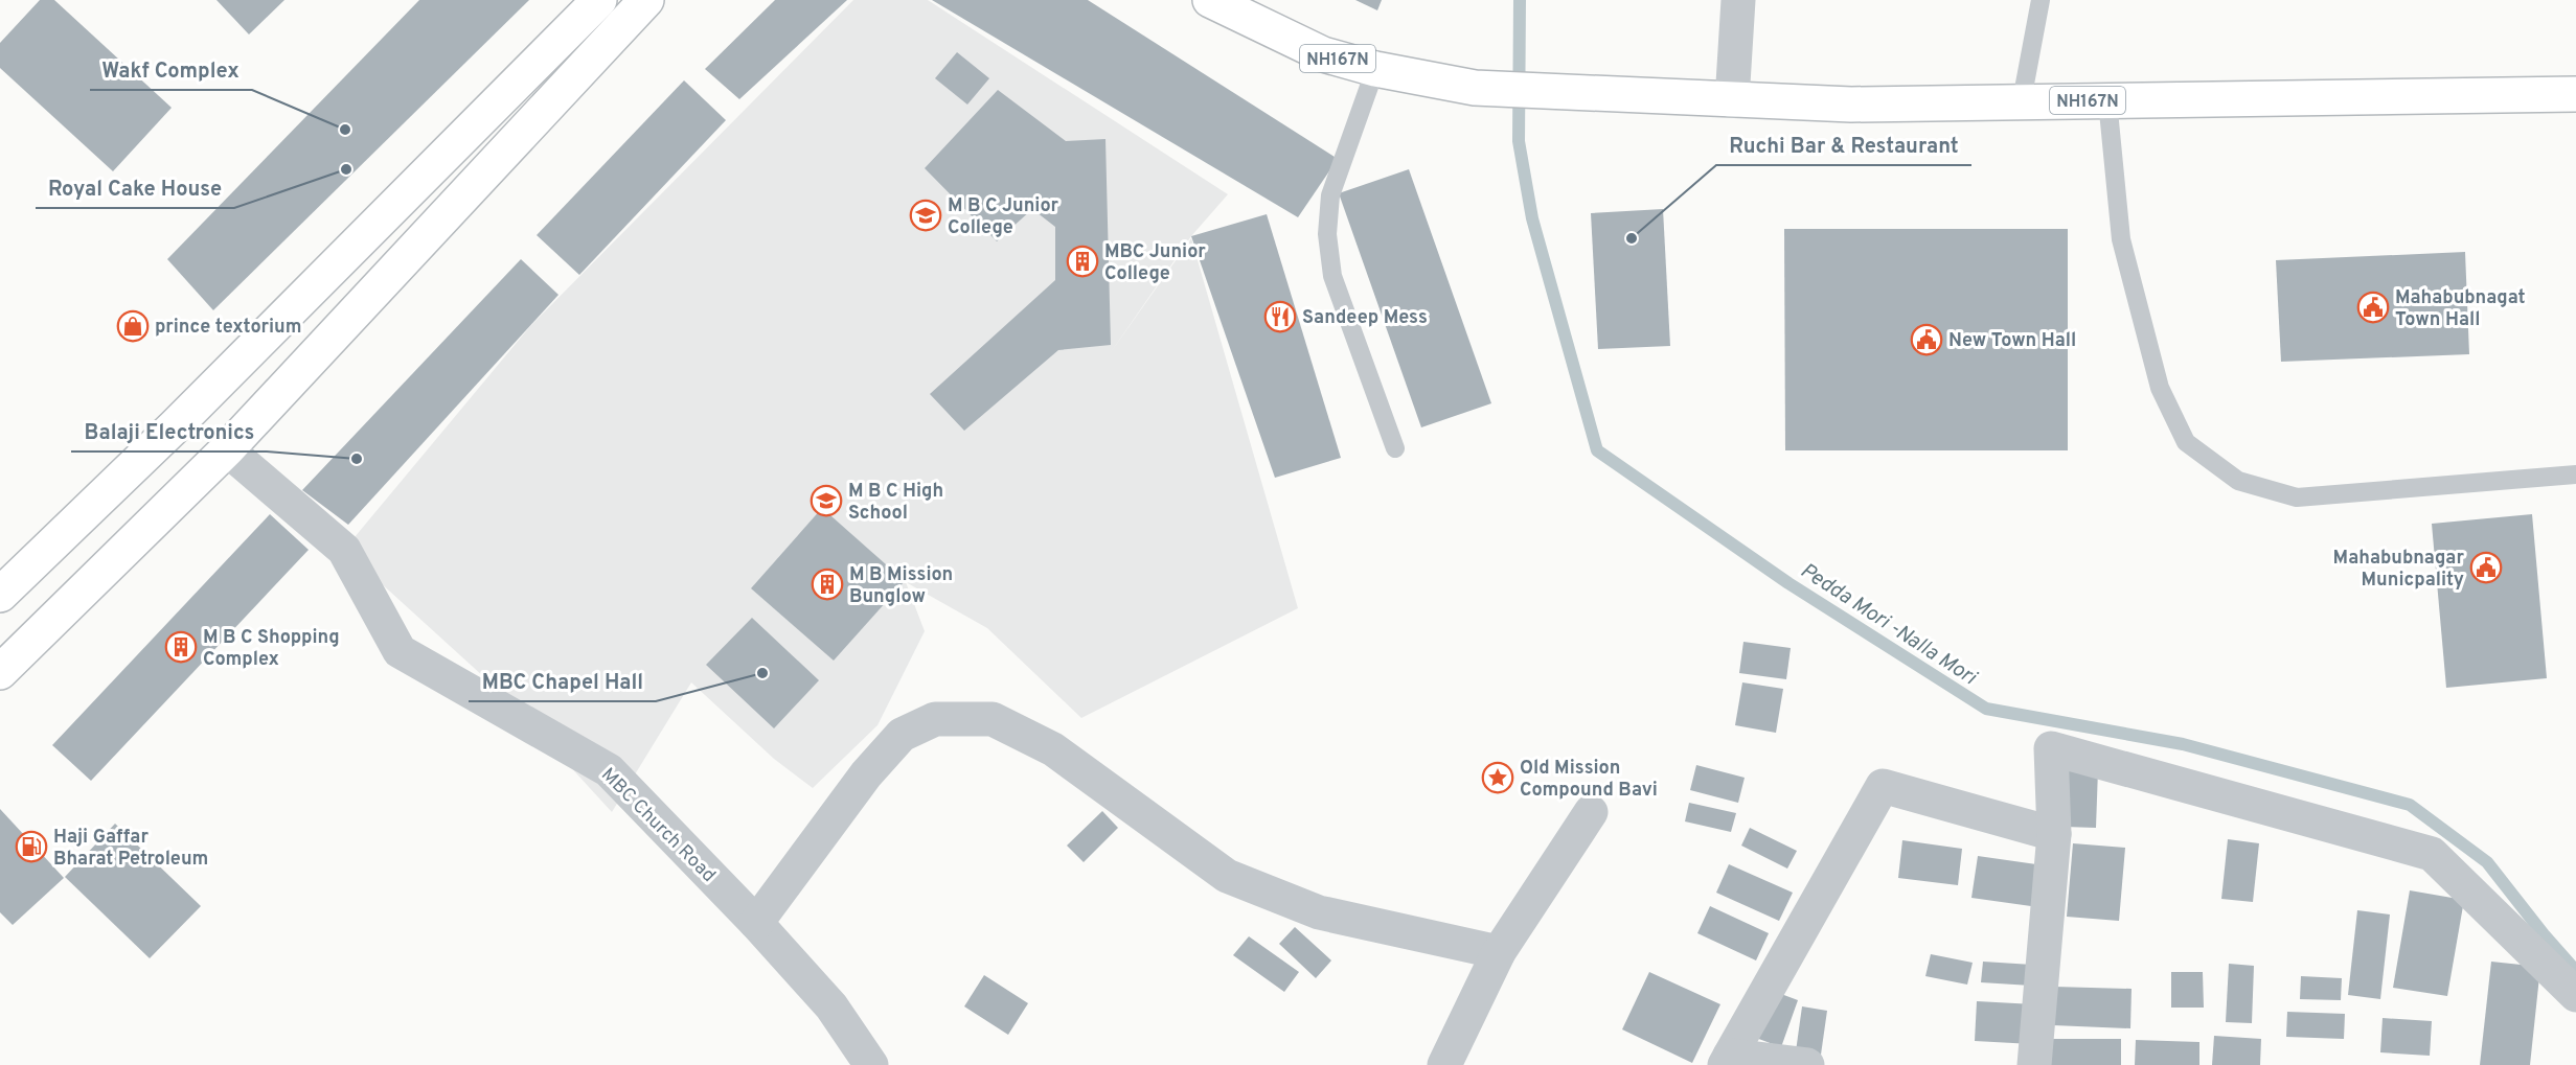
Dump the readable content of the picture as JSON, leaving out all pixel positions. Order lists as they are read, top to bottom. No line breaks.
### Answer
{"streets":{"highway":["NH167N"],"street":["MBC Church Road"]},"water":["Pedda Mori -Nalla Mori"],"places":{"other":["Wakf Complex","Royal Cake House","Ruchi Bar & Restaurant","Balaji Electronics","MBC Chapel Hall"],"school or university":["M B C Junior College","M B C High School"],"building":["MBC Junior College","M B Mission Bunglow","M B C Shopping Complex"],"public building":["Mahabubnagat Town Hall","New Town Hall","Mahabubnagar Municpality"],"restaurant":["Sandeep Mess"],"shop":["prince textorium"],"place":["Old Mission Compound Bavi"],"fuel station":["Haji Gaffar Bharat Petroleum"]}}
